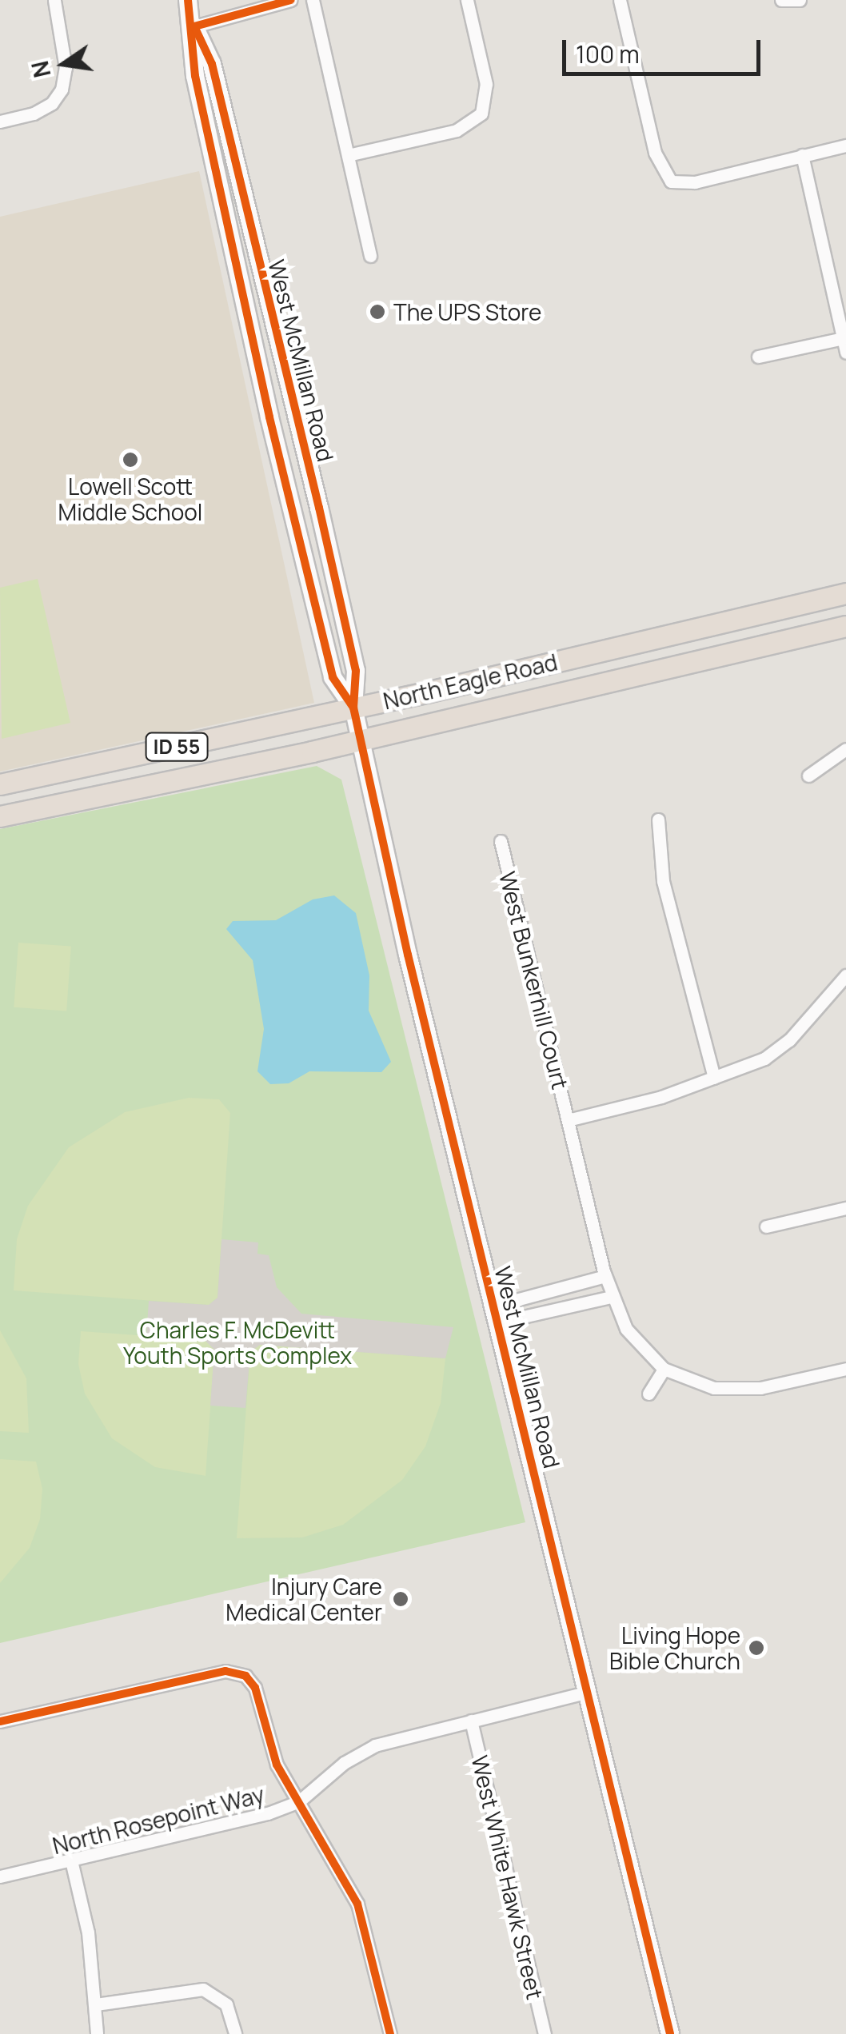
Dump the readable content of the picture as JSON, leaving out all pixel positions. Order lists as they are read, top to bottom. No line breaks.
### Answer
{"streets":{"highway":["North Eagle Road","ID 55"],"main road":["West McMillan Road"],"street":["West Bunkerhill Court","North Rosepoint Way","West White Hawk Street"]},"crossings":[["West McMillan Road","North Eagle Road"],["West McMillan Road","North Rosepoint Way"],["North Rosepoint Way","West White Hawk Street"]],"parks":["Charles F. McDevitt Youth Sports Complex"],"places":["The UPS Store","Lowell Scott Middle School","Injury Care Medical Center","Living Hope Bible Church"],"scale_bar":"100 m","north":"left"}
